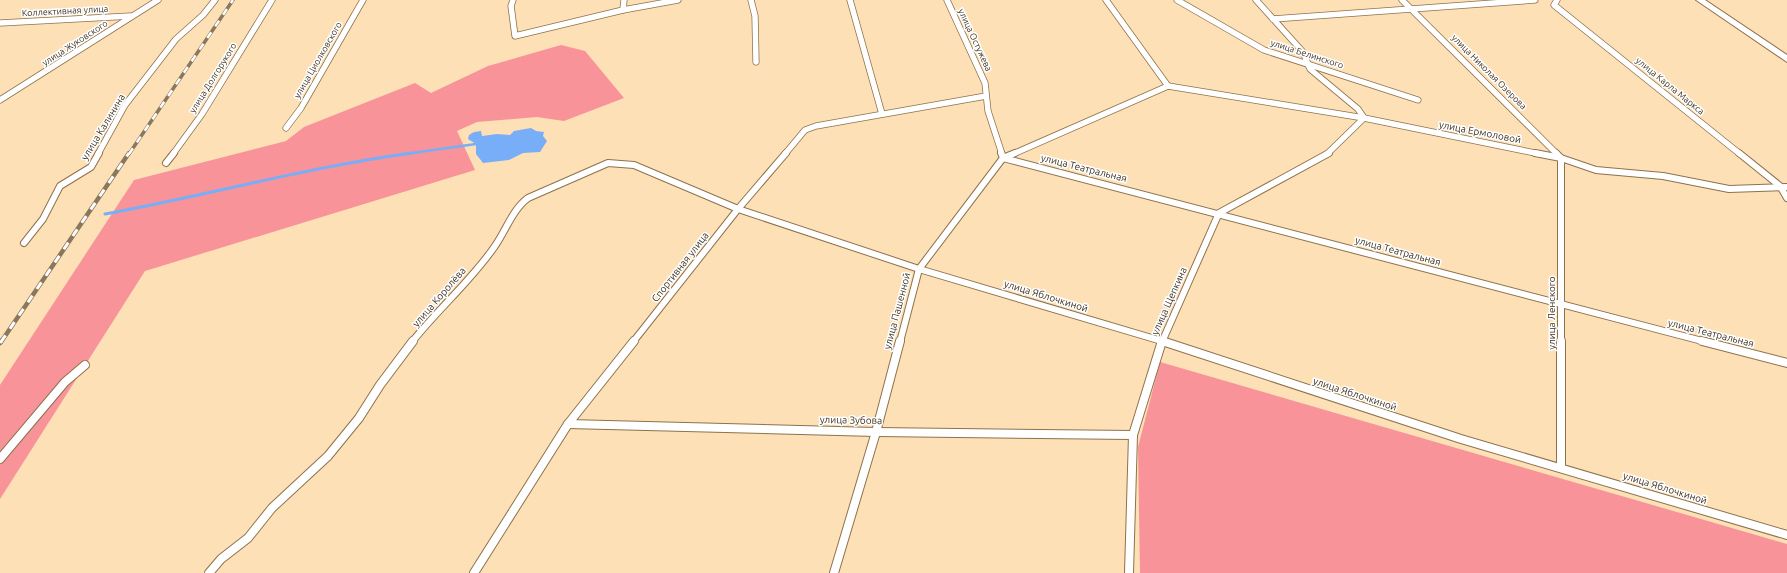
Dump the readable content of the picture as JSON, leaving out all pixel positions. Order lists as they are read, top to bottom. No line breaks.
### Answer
{"streets":{"street":["Коллективная улица","улица Остужева","улица Жуковского","улица Белинского","улица Циолковского","улица Николая Озерова","улица Долгорукого","улица Карла Маркса","улица Калинина","улица Ермоловой","улица Театральная","Спортивная улица","улица Яблочкиной","улица Королёва","улица Щепкина","улица Пашенной","улица Ленского","улица Зубова"]},"crossings":[["Коллективная улица","улица Жуковского"],["улица Остужева","улица Театральная"],["улица Остужева","Спортивная улица"],["улица Остужева","улица Пашенной"],["улица Николая Озерова","улица Ермоловой"],["улица Николая Озерова","улица Ленского"],["улица Карла Маркса","улица Ермоловой"],["улица Ермоловой","улица Пашенной"],["улица Ермоловой","улица Ленского"],["улица Театральная","улица Щепкина"],["улица Театральная","улица Пашенной"],["улица Театральная","улица Ленского"],["Спортивная улица","улица Королёва"],["Спортивная улица","улица Зубова"],["улица Яблочкиной","улица Королёва"],["улица Яблочкиной","улица Щепкина"],["улица Яблочкиной","улица Пашенной"],["улица Яблочкиной","улица Ленского"],["улица Королёва","улица Пашенной"],["улица Щепкина","улица Зубова"],["улица Пашенной","улица Зубова"]]}
